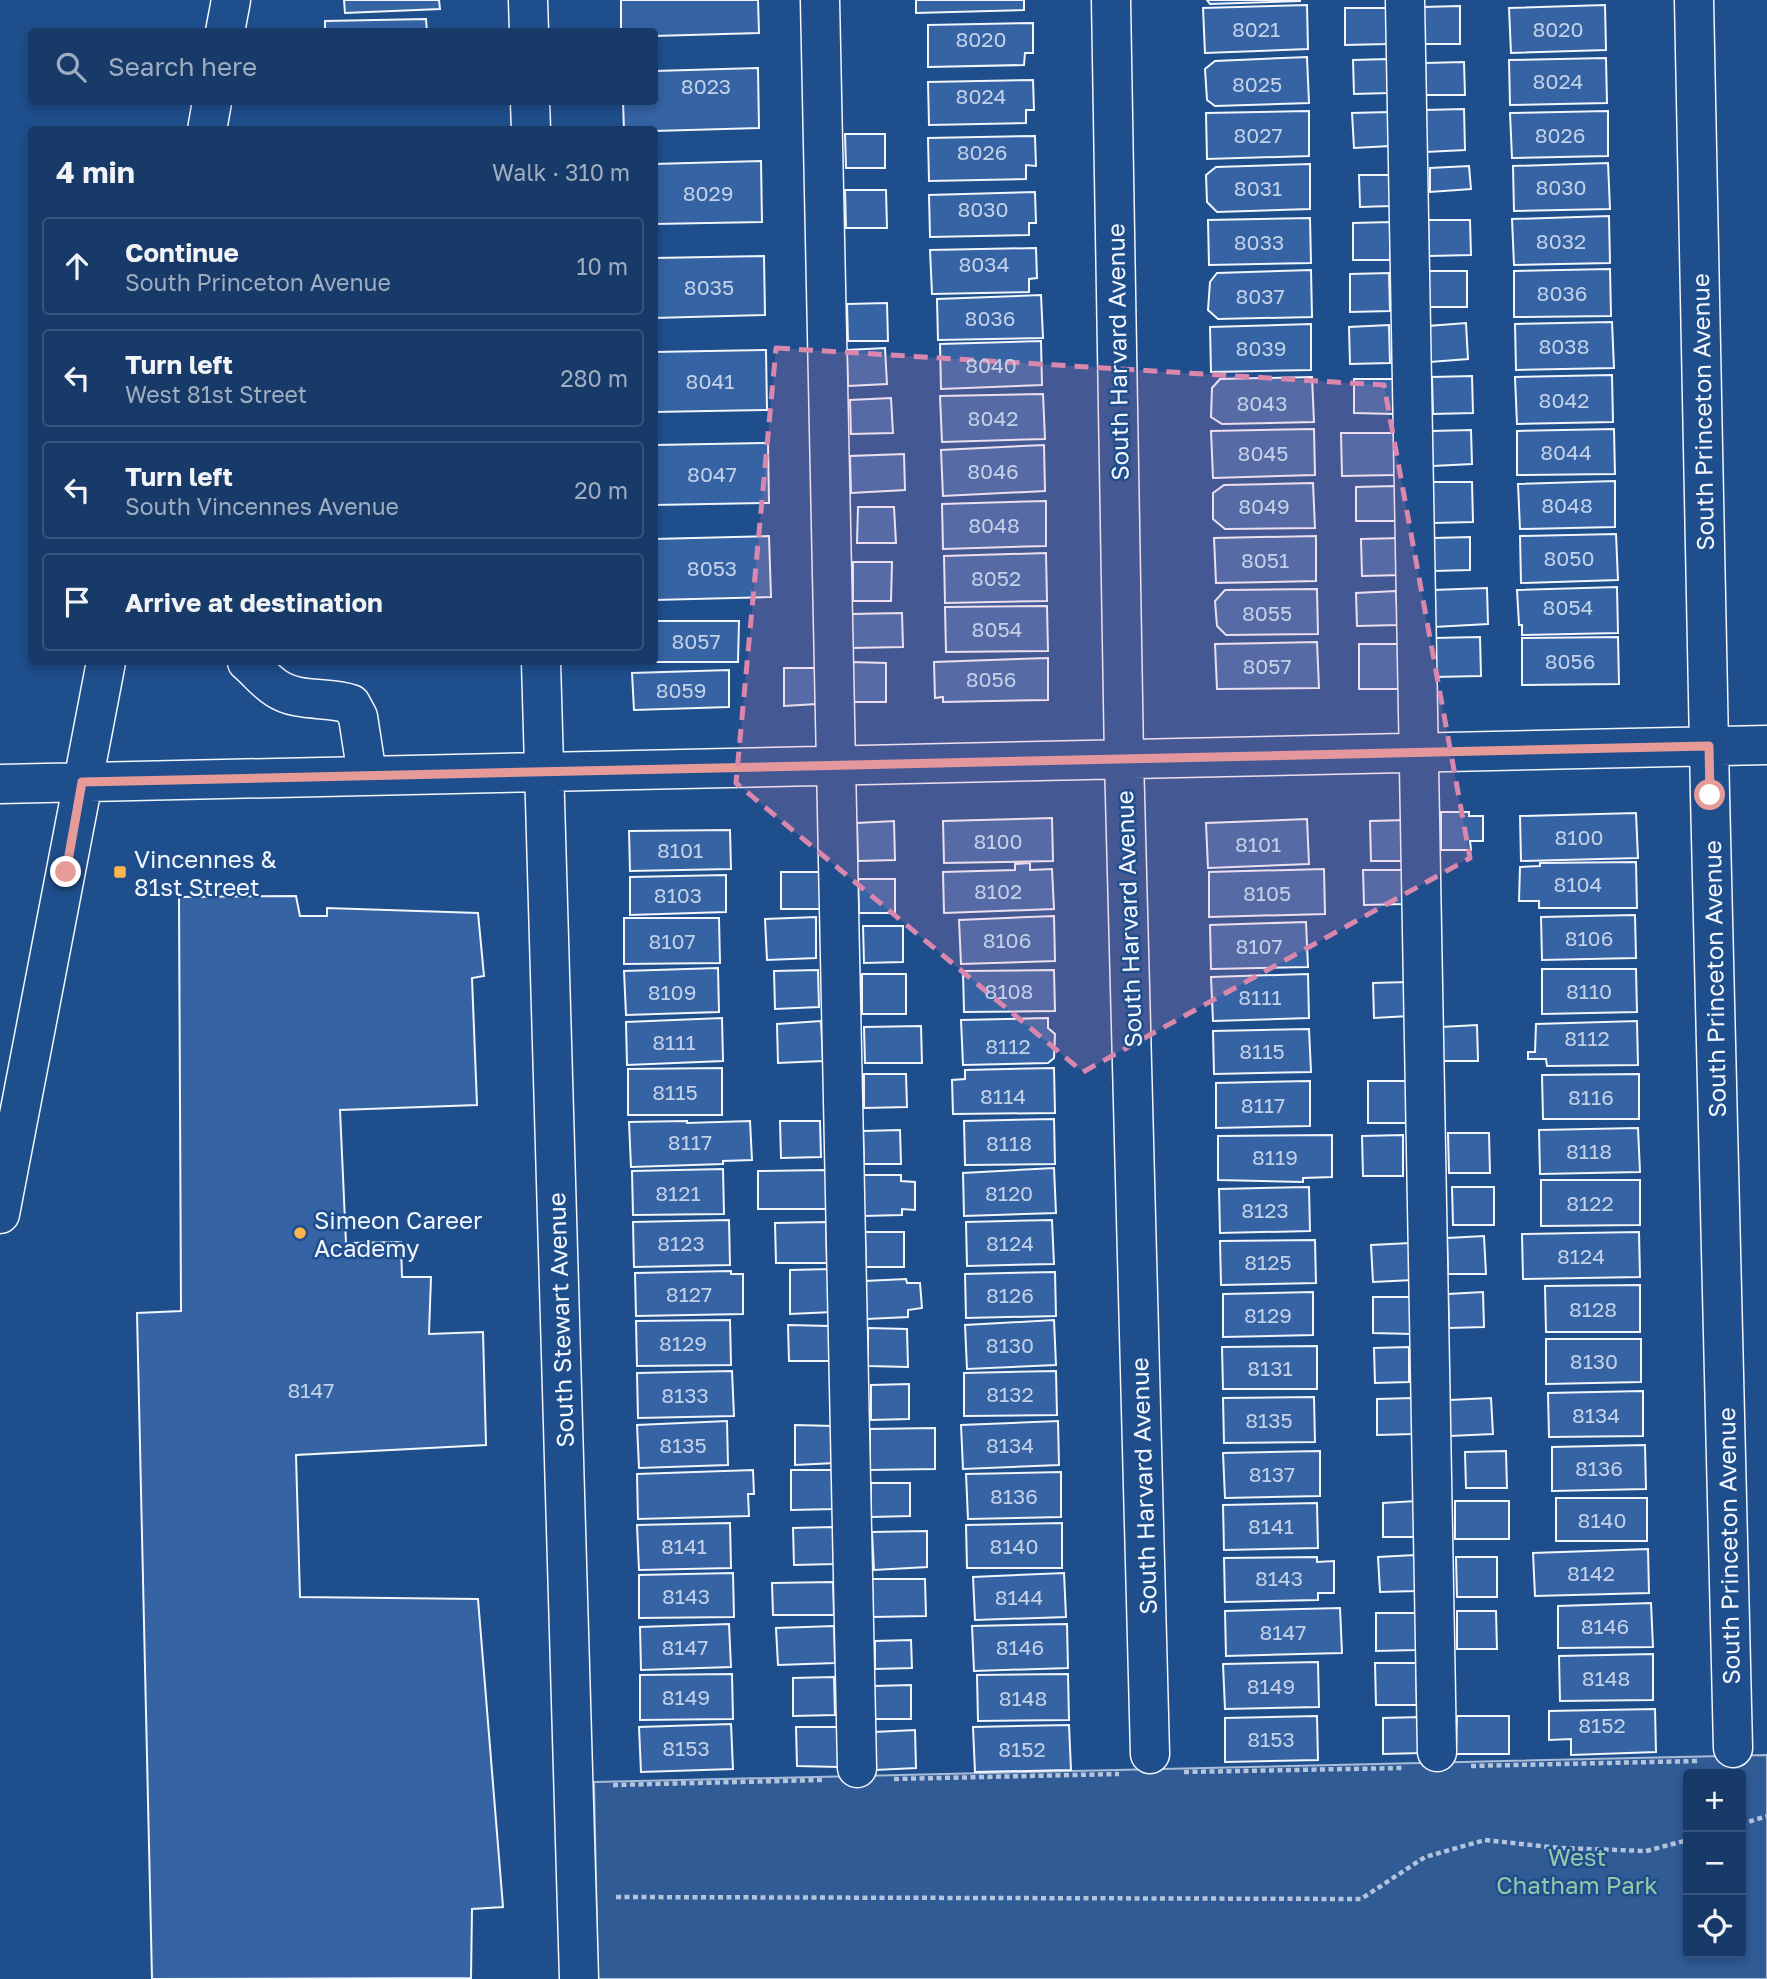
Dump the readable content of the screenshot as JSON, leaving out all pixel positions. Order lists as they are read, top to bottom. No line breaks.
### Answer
{"streets":{"street":["South Harvard Avenue","South Princeton Avenue","South Stewart Avenue"]},"parks":["West Chatham Park"],"places":{"transit":["Vincennes & 81st Street"],"other":["Simeon Career Academy"]},"house_numbers":["8021","8020","8020","8024","8025","8023","8024","8027","8026","8026","8030","8031","8029","8030","8032","8033","8034","8035","8036","8037","8036","8038","8039","8040","8041","8042","8043","8042","8044","8045","8046","8047","8048","8049","8048","8050","8051","8053","8052","8054","8055","8054","8057","8056","8057","8056","8059","8100","8100","8101","8101","8104","8102","8105","8103","8106","8106","8107","8107","8108","8110","8109","8111","8112","8111","8112","8115","8115","8114","8116","8117","8117","8118","8118","8119","8121","8120","8122","8123","8123","8124","8124","8125","8127","8126","8128","8129","8129","8130","8130","8131","8147","8132","8133","8134","8135","8135","8134","8136","8137","8136","8140","8141","8141","8140","8142","8143","8143","8144","8146","8147","8147","8146","8148","8149","8149","8148","8152","8153","8153","8152"],"page":{"search":"Search here","heading":["4 min","Walk · 310 m"],"list":[["Continue","South Princeton Avenue","10 m"],["Turn left","West 81st Street","280 m"],["Turn left","South Vincennes Avenue","20 m"],"Arrive at destination"],"map_buttons":["+","−"]}}
